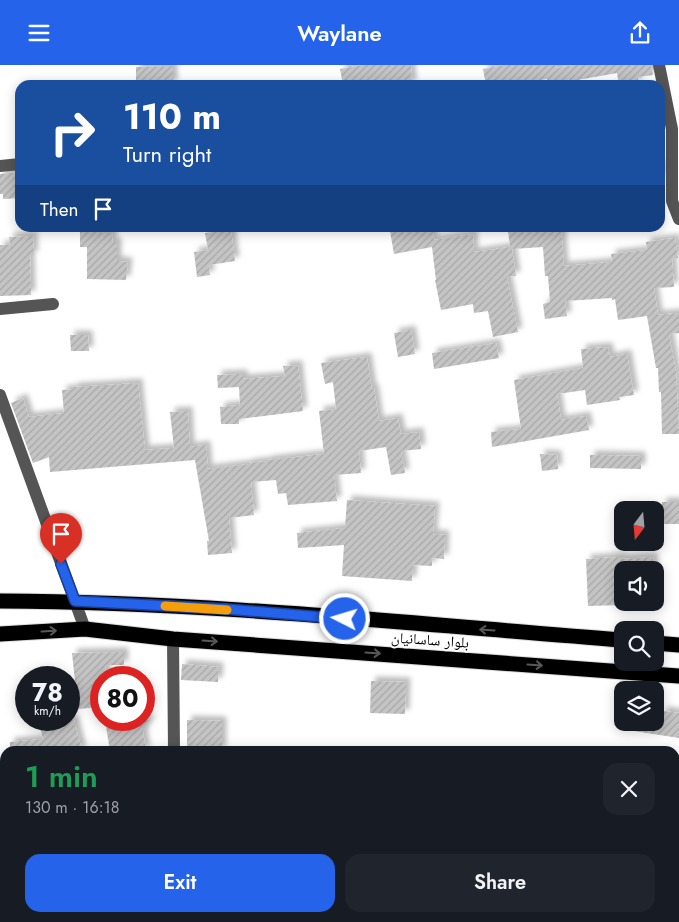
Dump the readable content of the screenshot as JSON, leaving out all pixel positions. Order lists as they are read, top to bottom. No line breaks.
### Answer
{"streets":{"highway":["بلوار ساسانیان"]},"north":"bottom","page":{"header":"Waylane","turn":["110 m","Turn right"],"then":"Then","speed":"78 km/h","limit":"80","heading":["1 min","130 m · 16:18"],"buttons":["Exit","Share"]}}
